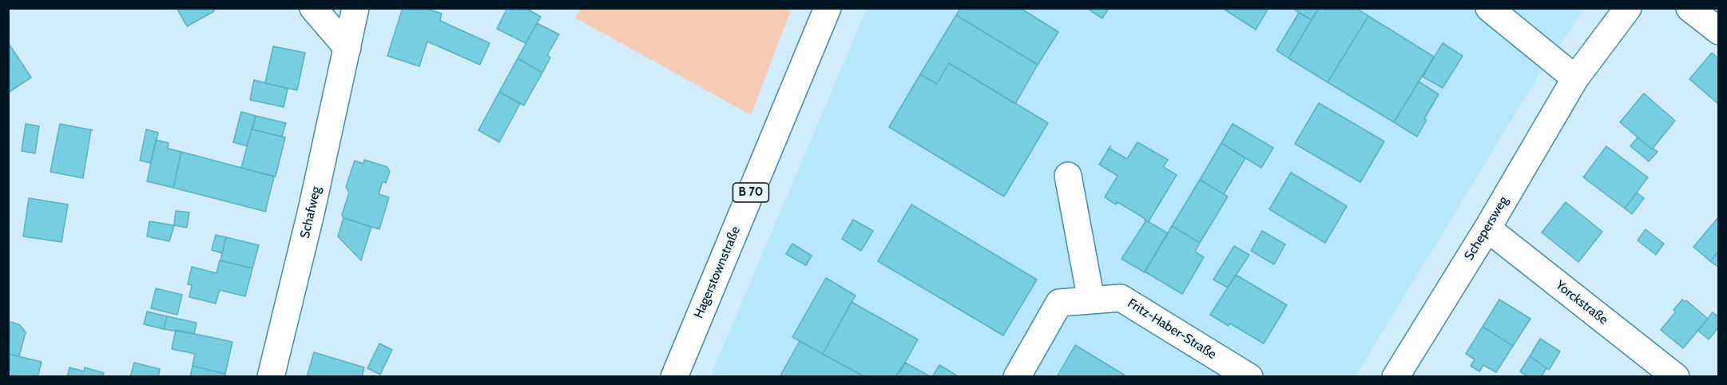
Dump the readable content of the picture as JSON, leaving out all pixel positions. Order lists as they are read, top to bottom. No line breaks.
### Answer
{"streets":{"street":["B 70","Schafweg","Schepersweg","Hagerstownstraße","Yorckstraße","Fritz-Haber-Straße"]},"crossings":[["Schepersweg","Yorckstraße"]]}
